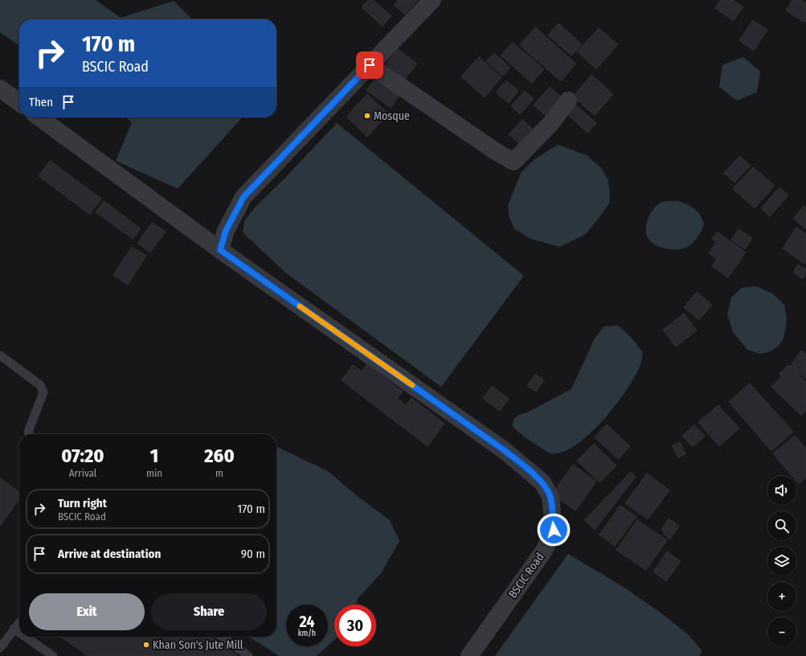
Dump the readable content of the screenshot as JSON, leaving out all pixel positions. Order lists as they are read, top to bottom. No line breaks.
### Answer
{"streets":{"street":["BSCIC Road"]},"places":["Mosque","Khan Son's Jute Mill"],"page":{"turn":["170 m","BSCIC Road"],"then":"Then","eta":["07:20","Arrival","1","min","260","m"],"map_buttons":["+","−"],"list":[{"name":"Turn right","note":"BSCIC Road","value":"170 m"},{"name":"Arrive at destination","value":"90 m"}],"buttons":["Exit","Share"],"speed":"24 km/h","limit":"30"}}
